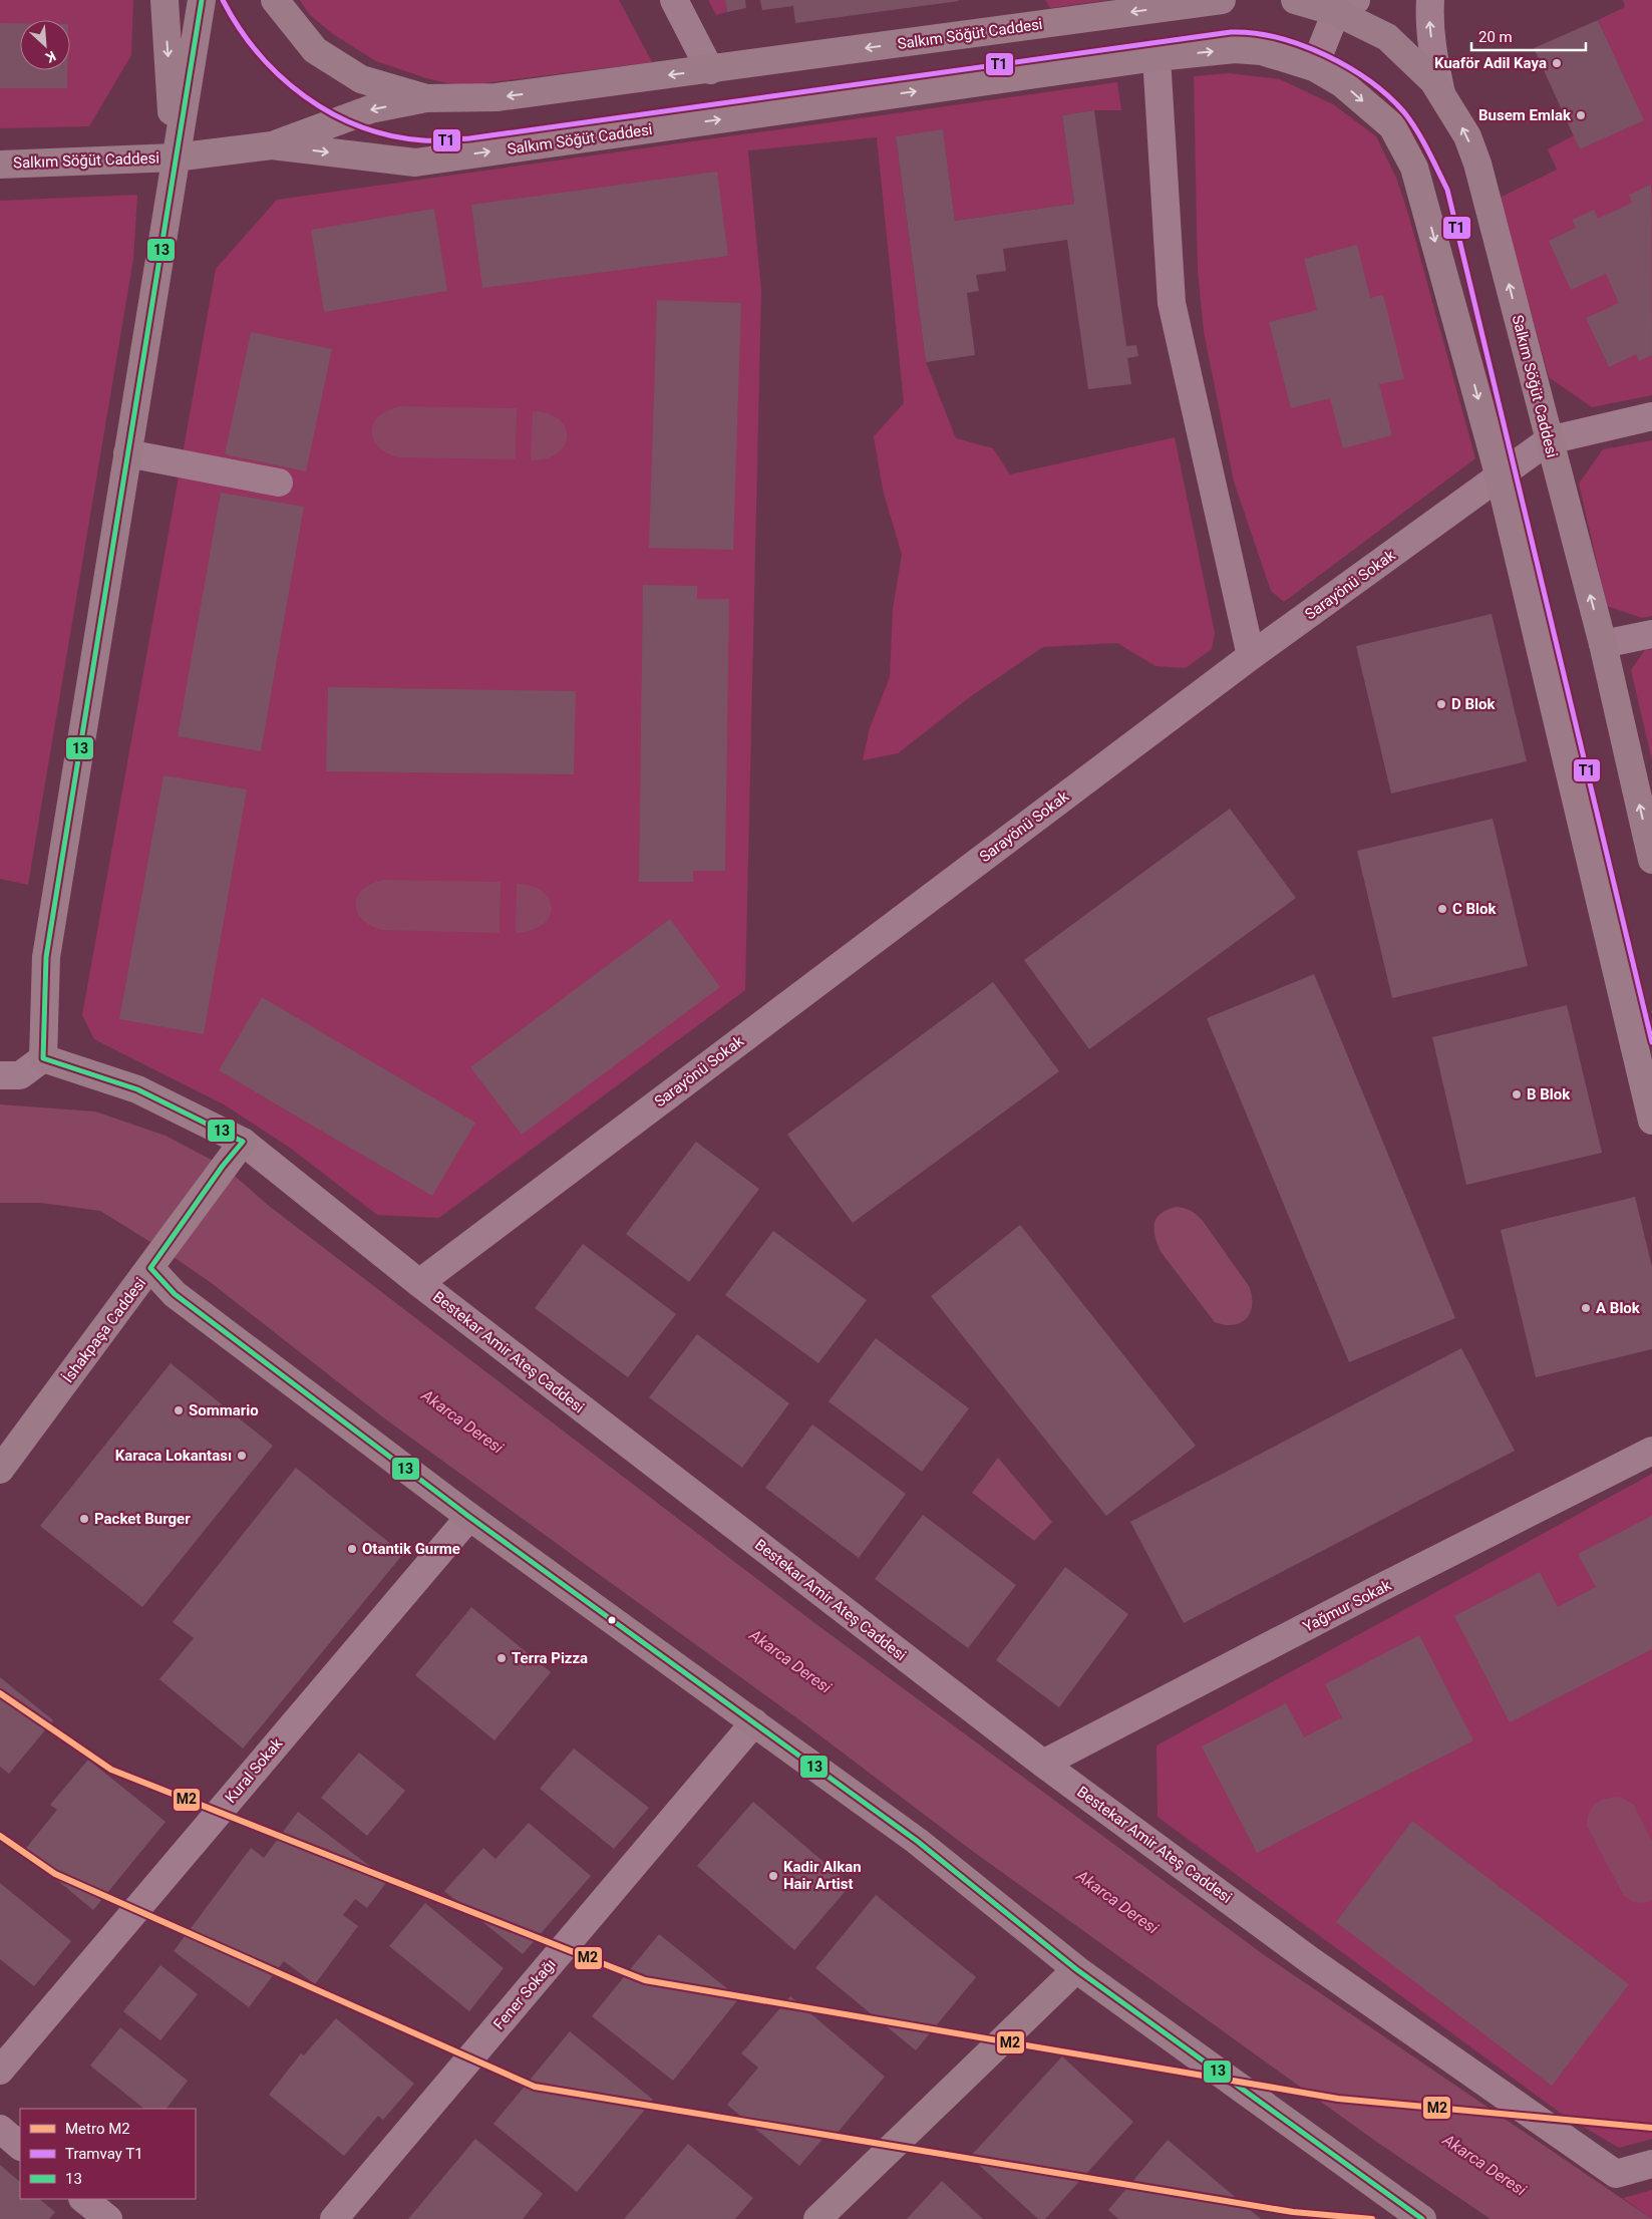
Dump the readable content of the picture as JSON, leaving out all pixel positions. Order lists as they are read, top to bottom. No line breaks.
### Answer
{"streets":{"main road":["Salkım Söğüt Caddesi","İshakpaşa Caddesi","Bestekar Amir Ateş Caddesi"],"street":["Sarayönü Sokak","Yağmur Sokak","Kural Sokak","Fener Sokağı"]},"crossings":[["Salkım Söğüt Caddesi","Sarayönü Sokak"],["Sarayönü Sokak","Bestekar Amir Ateş Caddesi"],["İshakpaşa Caddesi","Bestekar Amir Ateş Caddesi"],["Bestekar Amir Ateş Caddesi","Yağmur Sokak"]],"water":["Akarca Deresi"],"places":["Kuaför Adil Kaya","Busem Emlak","D Blok","C Blok","B Blok","A Blok","Sommario","Karaca Lokantası","Packet Burger","Otantik Gurme","Terra Pizza","Kadir Alkan Hair Artist"],"lines":["tram line T1","transit line 13","metro line M2"],"legend":["Metro M2","Tramvay T1","13"],"scale_bar":"20 m","north":"bottom right"}
